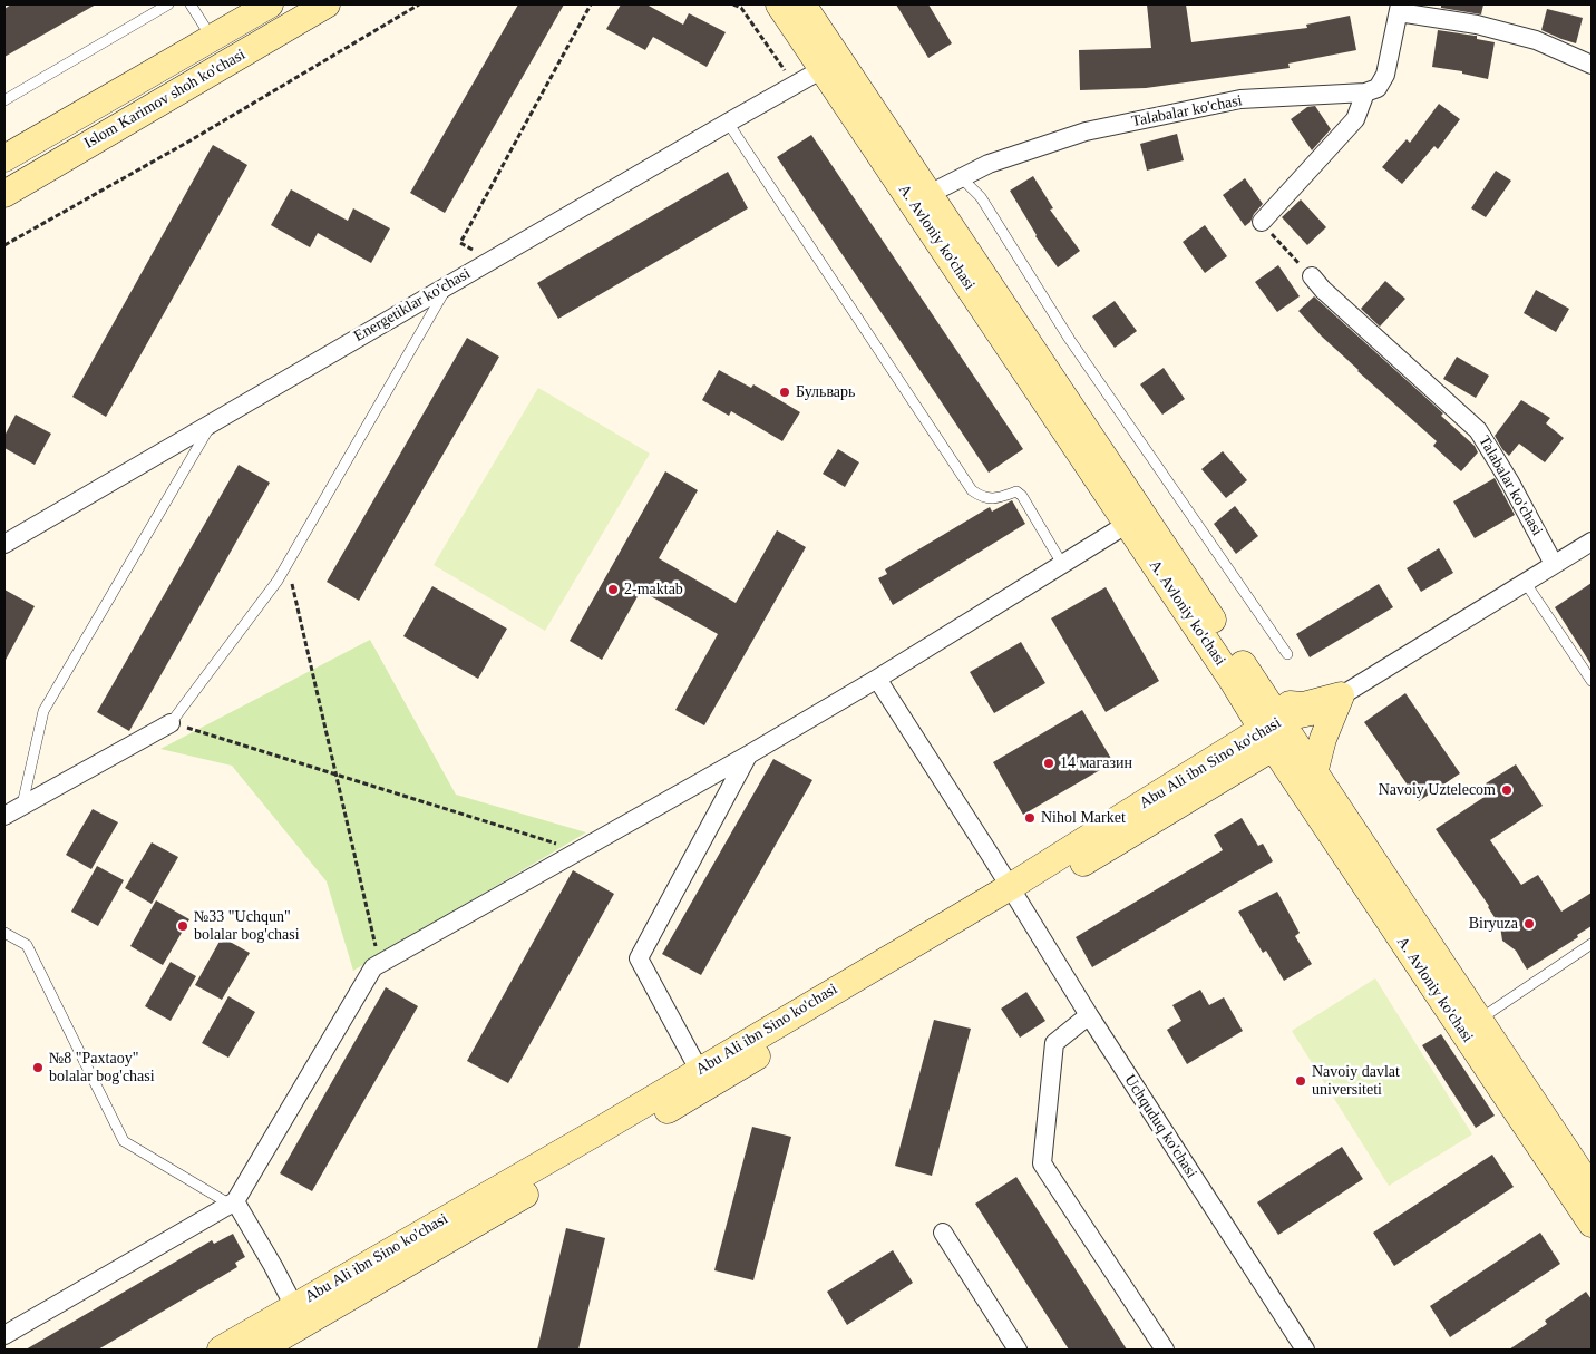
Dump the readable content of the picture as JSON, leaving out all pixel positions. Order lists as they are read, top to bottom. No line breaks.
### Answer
{"streets":{"main road":["Islom Karimov shoh ko'chasi","A. Avloniy ko'chasi","Abu Ali ibn Sino ko'chasi"],"street":["Talabalar ko'chasi","Energetiklar ko'chasi","Uchquduq ko'chasi"]},"crossings":[["Talabalar ko'chasi","A. Avloniy ko'chasi"],["Talabalar ko'chasi","Abu Ali ibn Sino ko'chasi"],["A. Avloniy ko'chasi","Energetiklar ko'chasi"],["A. Avloniy ko'chasi","Abu Ali ibn Sino ko'chasi"],["Abu Ali ibn Sino ko'chasi","Uchquduq ko'chasi"]],"places":["Бульварь","2-maktab","14 магазин","Navoiy Uztelecom","Nihol Market","Biryuza","№33 \"Uchqun\" bolalar bog'chasi","№8 \"Paxtaoy\" bolalar bog'chasi","Navoiy davlat universiteti"]}
